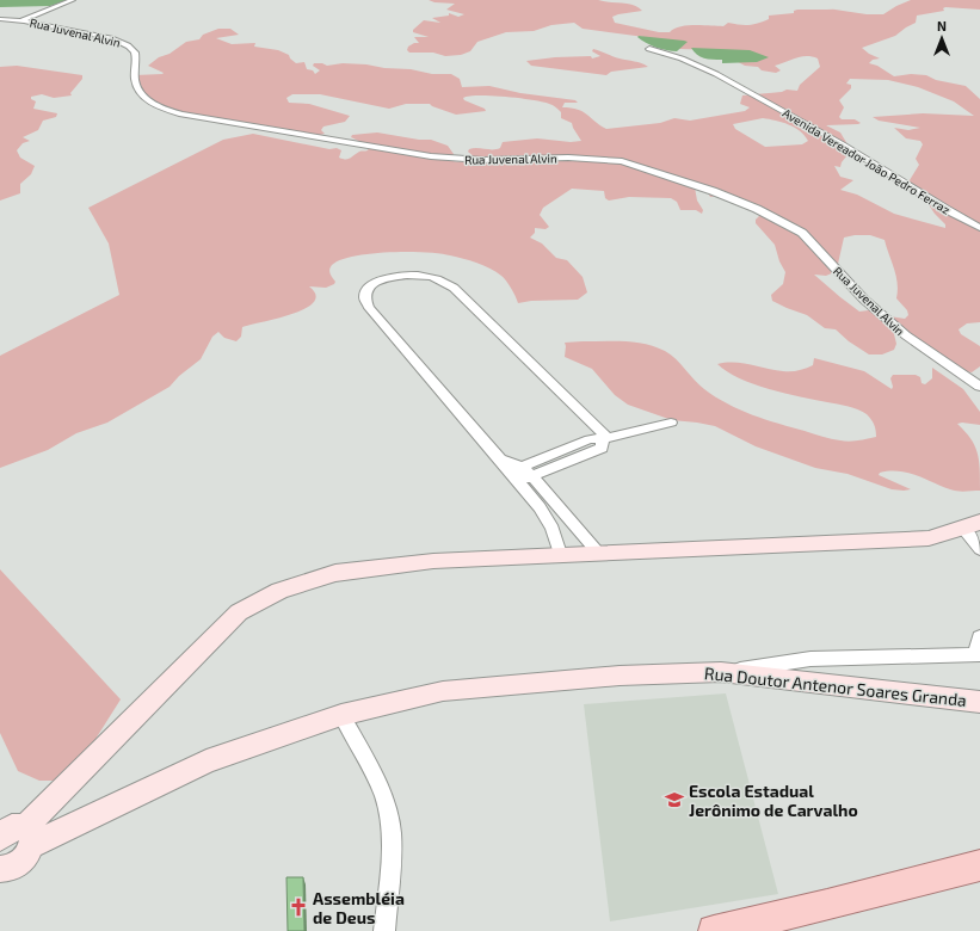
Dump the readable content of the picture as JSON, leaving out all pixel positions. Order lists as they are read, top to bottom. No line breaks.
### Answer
{"streets":{"main road":["Rua Doutor Antenor Soares Granda"],"street":["Rua Juvenal Alvin","Avenida Vereador João Pedro Ferraz"]},"places":{"school or university":["Escola Estadual Jerônimo de Carvalho"],"church":["Assembléia de Deus"]},"north":"top"}
